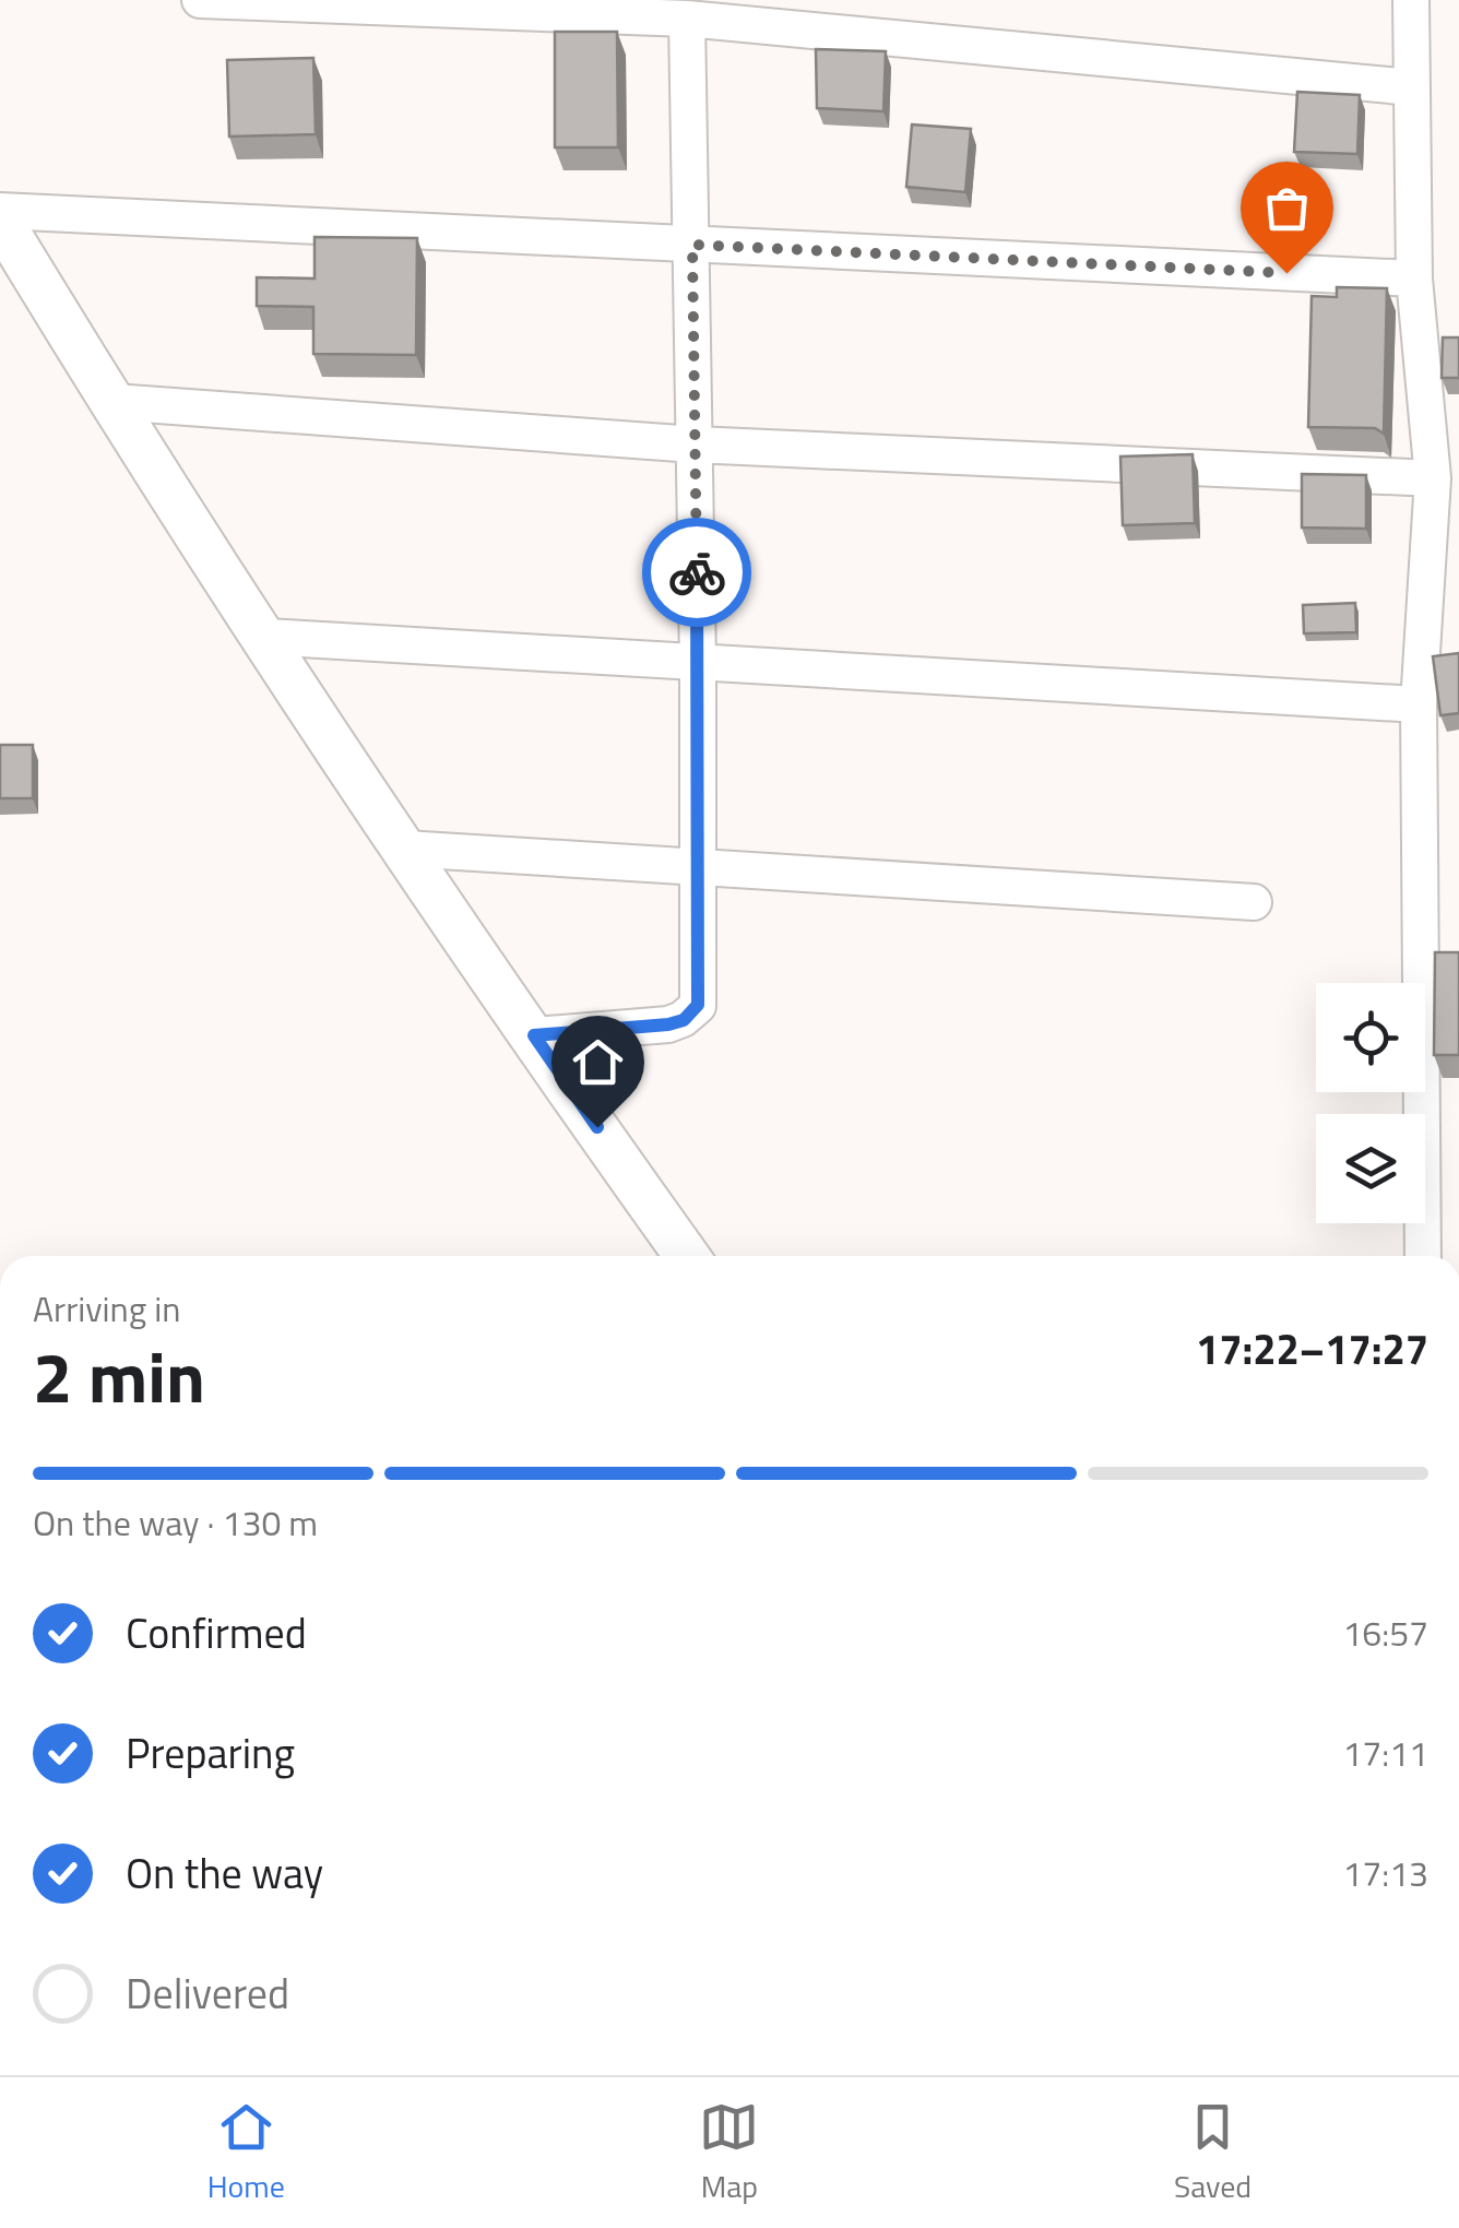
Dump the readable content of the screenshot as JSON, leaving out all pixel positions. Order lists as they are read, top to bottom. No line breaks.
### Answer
{"page":{"heading":["2 min","Arriving in","17:22–17:27"],"bar":"On the way · 130 m","list":[["Confirmed","16:57"],["Preparing","17:11"],["On the way","17:13"],"Delivered"],"tabs":["Home","Map","Saved"]}}
